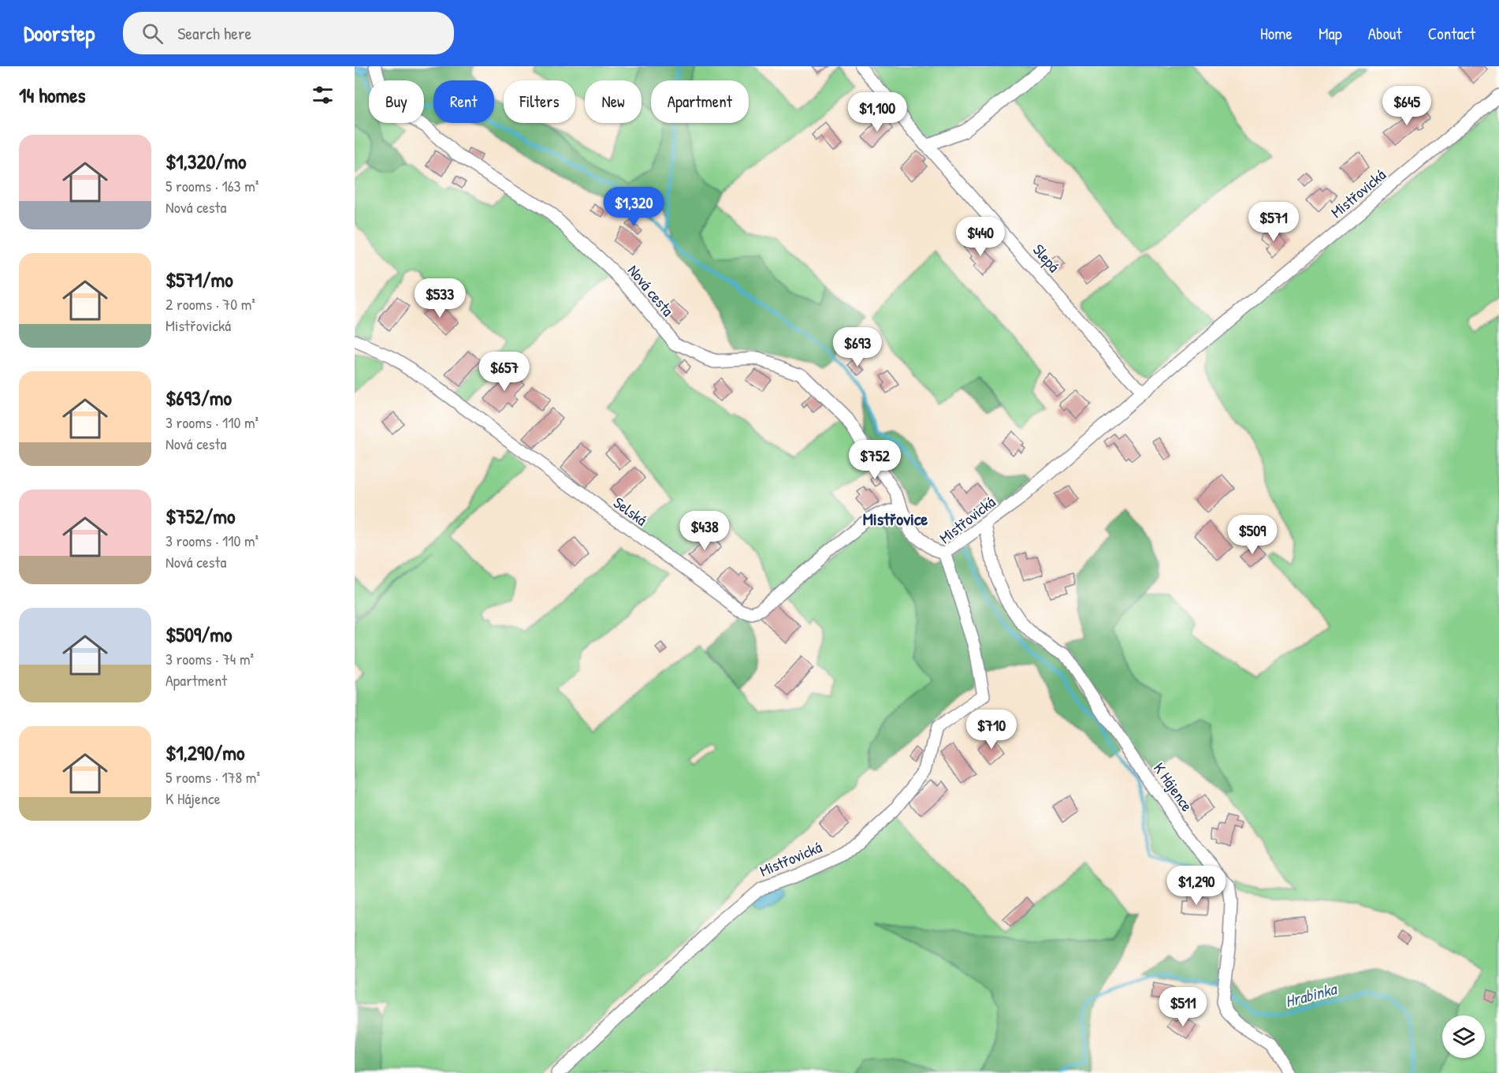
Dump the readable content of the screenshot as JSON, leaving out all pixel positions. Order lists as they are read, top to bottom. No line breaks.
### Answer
{"streets":{"street":["Mistřovická","Slepá","Nová cesta","Selská","K Hájence"]},"crossings":[["Mistřovická","Slepá"],["Mistřovická","K Hájence"],["Nová cesta","Selská"]],"districts":["Mistřovice"],"water":["Hrabinka"],"page":{"header":"Doorstep","search":"Search here","nav":["Home","Map","About","Contact"],"heading":"14 homes","chip":["Buy","Rent","Filters","New","Apartment"],"price":["$645","$1,100","$1,320","$571","$440","$533","$693","$657","$752","$438","$509","$710","$1,290","$511"],"list":[{"name":"$1,320/mo","note":"5 rooms · 163 m² · Nová cesta"},{"name":"$571/mo","note":"2 rooms · 70 m² · Mistřovická"},{"name":"$693/mo","note":"3 rooms · 110 m² · Nová cesta"},{"name":"$752/mo","note":"3 rooms · 110 m² · Nová cesta"},{"name":"$509/mo","note":"3 rooms · 74 m² · Apartment"},{"name":"$1,290/mo","note":"5 rooms · 178 m² · K Hájence"}]}}
